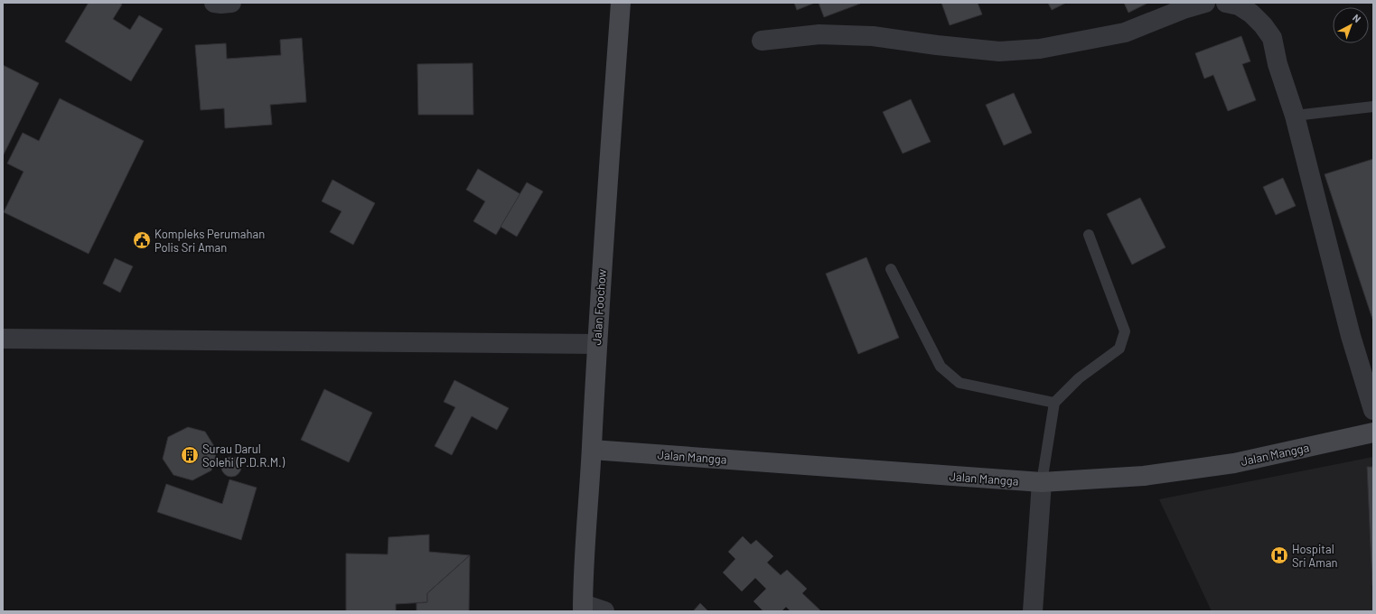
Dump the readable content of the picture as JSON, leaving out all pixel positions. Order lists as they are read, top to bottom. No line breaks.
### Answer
{"streets":{"street":["Jalan Foochow","Jalan Mangga"]},"crossings":[["Jalan Foochow","Jalan Mangga"]],"places":{"public building":["Kompleks Perumahan Polis Sri Aman"],"building":["Surau Darul Solehi (P.D.R.M.)"],"hospital":["Hospital Sri Aman"]},"north":"top right"}
